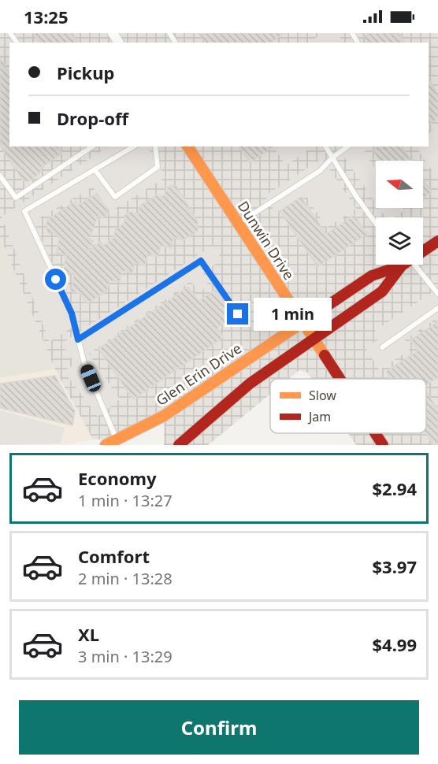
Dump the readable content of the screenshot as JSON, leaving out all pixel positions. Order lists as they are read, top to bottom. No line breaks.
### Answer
{"streets":{"street":["Dunwin Drive","Glen Erin Drive"]},"crossings":[["Dunwin Drive","Glen Erin Drive"]],"legend":["Slow","Jam"],"north":"left","page":{"status":"13:25","banner":["Pickup","Drop-off"],"bubble":"1 min","list":[{"name":"Economy","note":"1 min · 13:27","value":"$2.94"},{"name":"Comfort","note":"2 min · 13:28","value":"$3.97"},{"name":"XL","note":"3 min · 13:29","value":"$4.99"}],"buttons":"Confirm"}}
